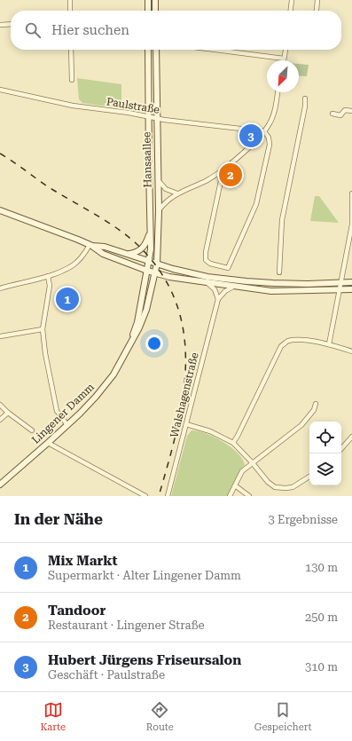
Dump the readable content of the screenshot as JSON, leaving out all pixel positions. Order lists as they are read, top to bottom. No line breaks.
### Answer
{"streets":{"main road":["Hansaallee","Lingener Damm"],"street":["Paulstraße","Walshagenstraße"]},"crossings":[["Paulstraße","Hansaallee"],["Hansaallee","Lingener Damm"]],"north":"bottom left","page":{"search":"Hier suchen","pins":["3","2","1"],"heading":["In der Nähe","3 Ergebnisse"],"list":[{"mark":"1","name":"Mix Markt","note":"Supermarkt · Alter Lingener Damm","value":"130 m"},{"mark":"2","name":"Tandoor","note":"Restaurant · Lingener Straße","value":"250 m"},{"mark":"3","name":"Hubert Jürgens Friseursalon","note":"Geschäft · Paulstraße","value":"310 m"}],"nav":["Karte","Route","Gespeichert"]}}
